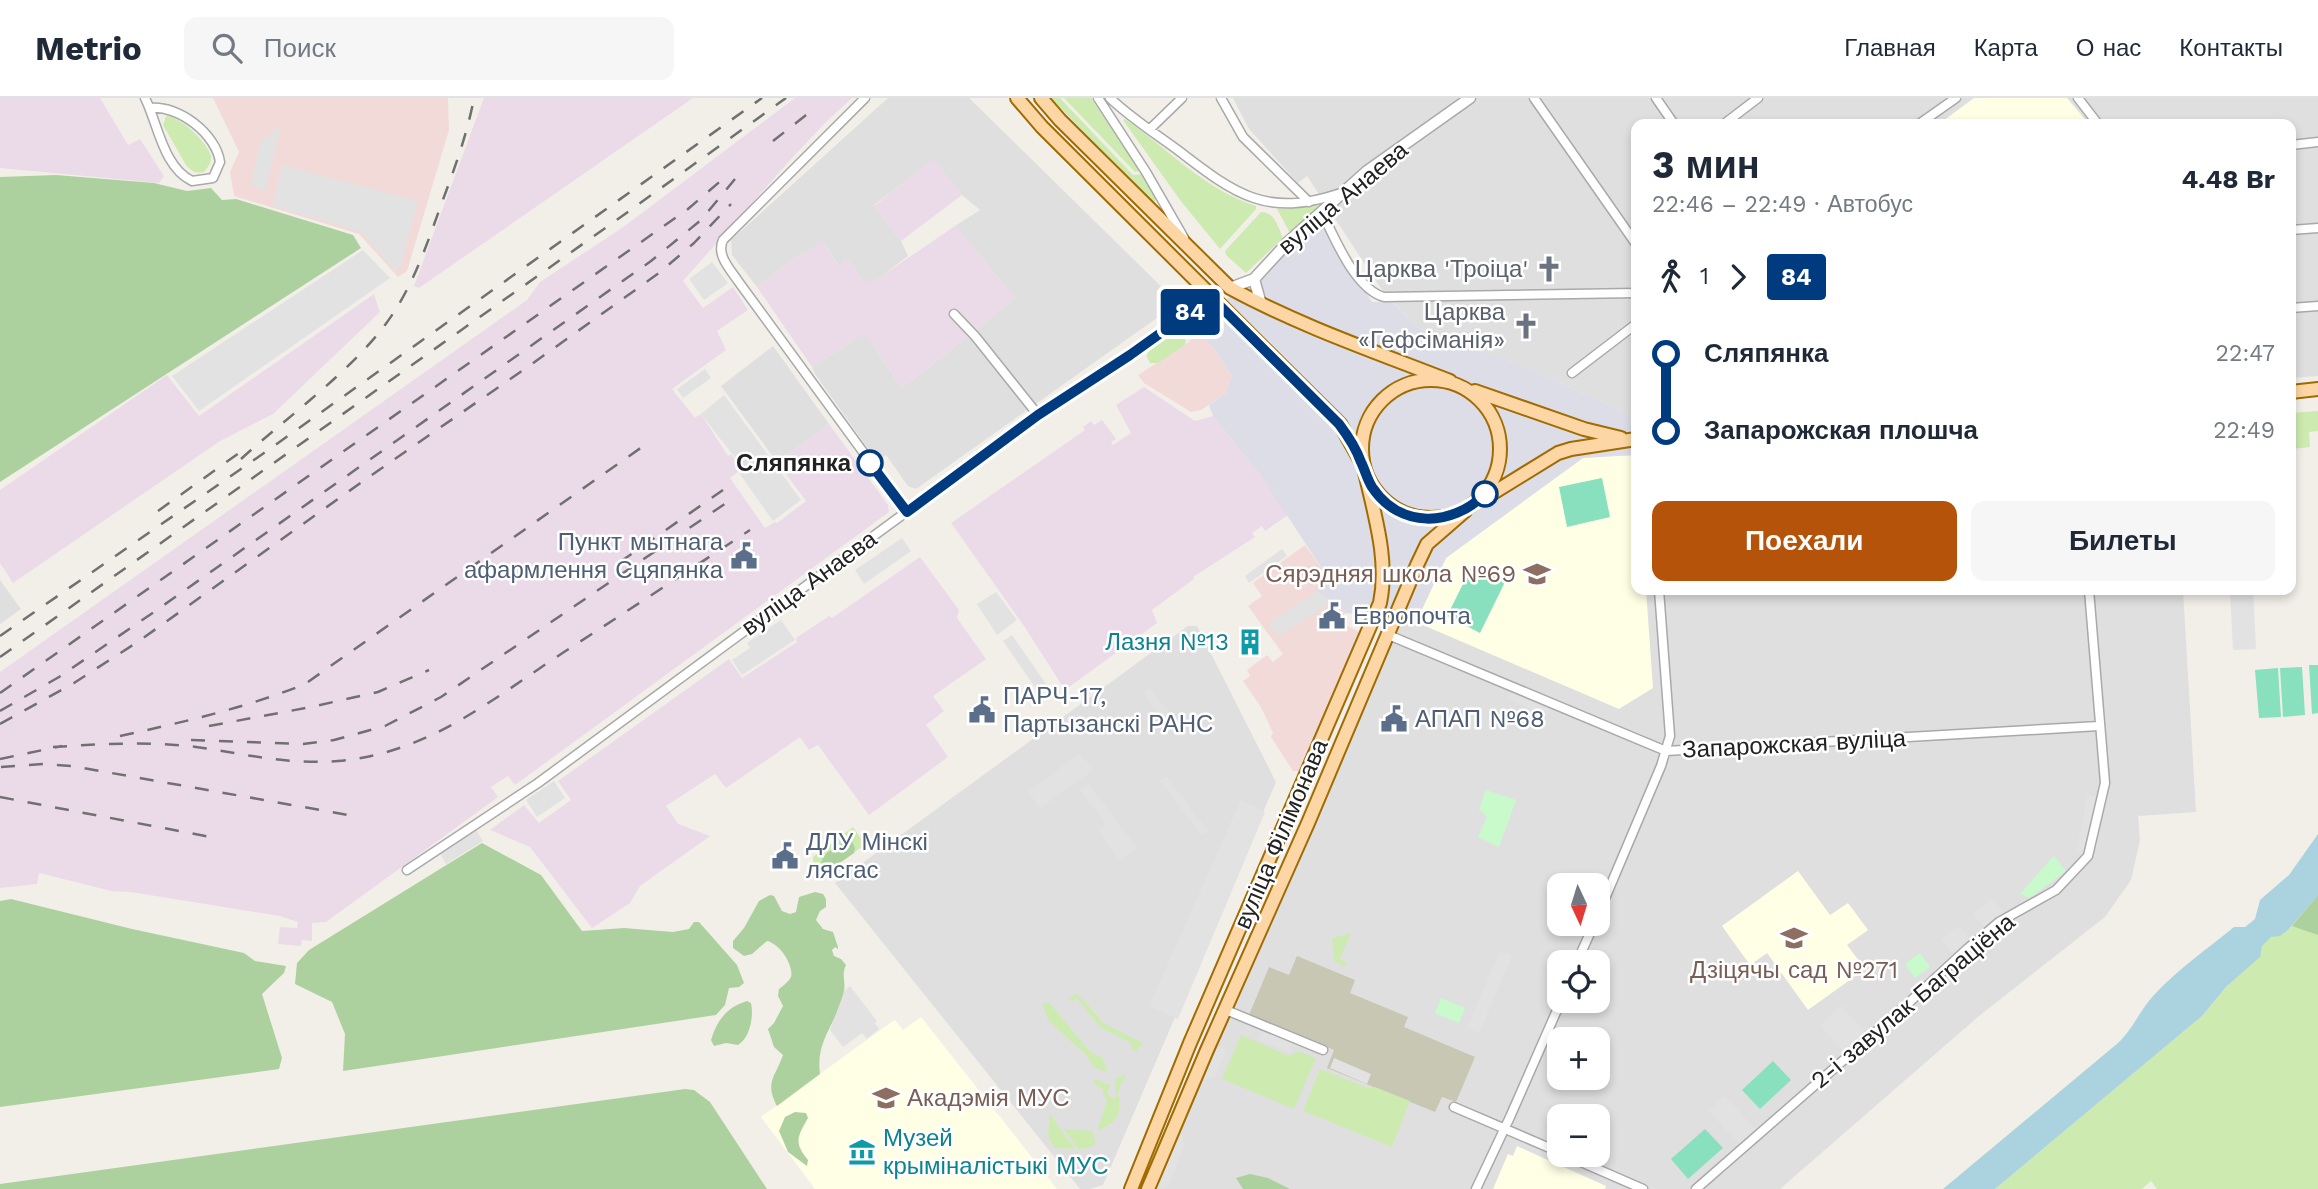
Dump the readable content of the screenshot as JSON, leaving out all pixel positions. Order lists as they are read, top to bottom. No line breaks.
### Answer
{"streets":{"main road":["вуліца Філімонава"],"street":["вуліца Анаева","Запарожская вуліца","2-і завулак Баграціёна"]},"crossings":[["Запарожская вуліца","вуліца Філімонава"],["Запарожская вуліца","2-і завулак Баграціёна"]],"places":{"church":["Царква 'Троіца'","Царква «Гефсіманія»"],"other":["Сляпянка"],"public building":["Пункт мытнага афармлення Сцяпянка","Европочта","ПАРЧ-17, Партызанскі РАНС","АПАП №68","ДЛУ Мінскі лясгас"],"school or university":["Сярэдняя школа №69","Дзіцячы сад №271","Акадэмія МУС"],"building":["Лазня №13"],"museum":["Музей крыміналістыкі МУС"]},"lines":["bus line 84"],"north":"bottom","page":{"header":"Metrio","search":"Поиск","nav":["Главная","Карта","О нас","Контакты"],"on_map":"84","heading":["3 мин","22:46 – 22:49 · Автобус","4.48 Br"],"legs":["1","84"],"list":[{"name":"Сляпянка","value":"22:47"},{"name":"Запарожская плошча","value":"22:49"}],"buttons":["Поехали","Билеты"],"map_buttons":["+","−"]}}
